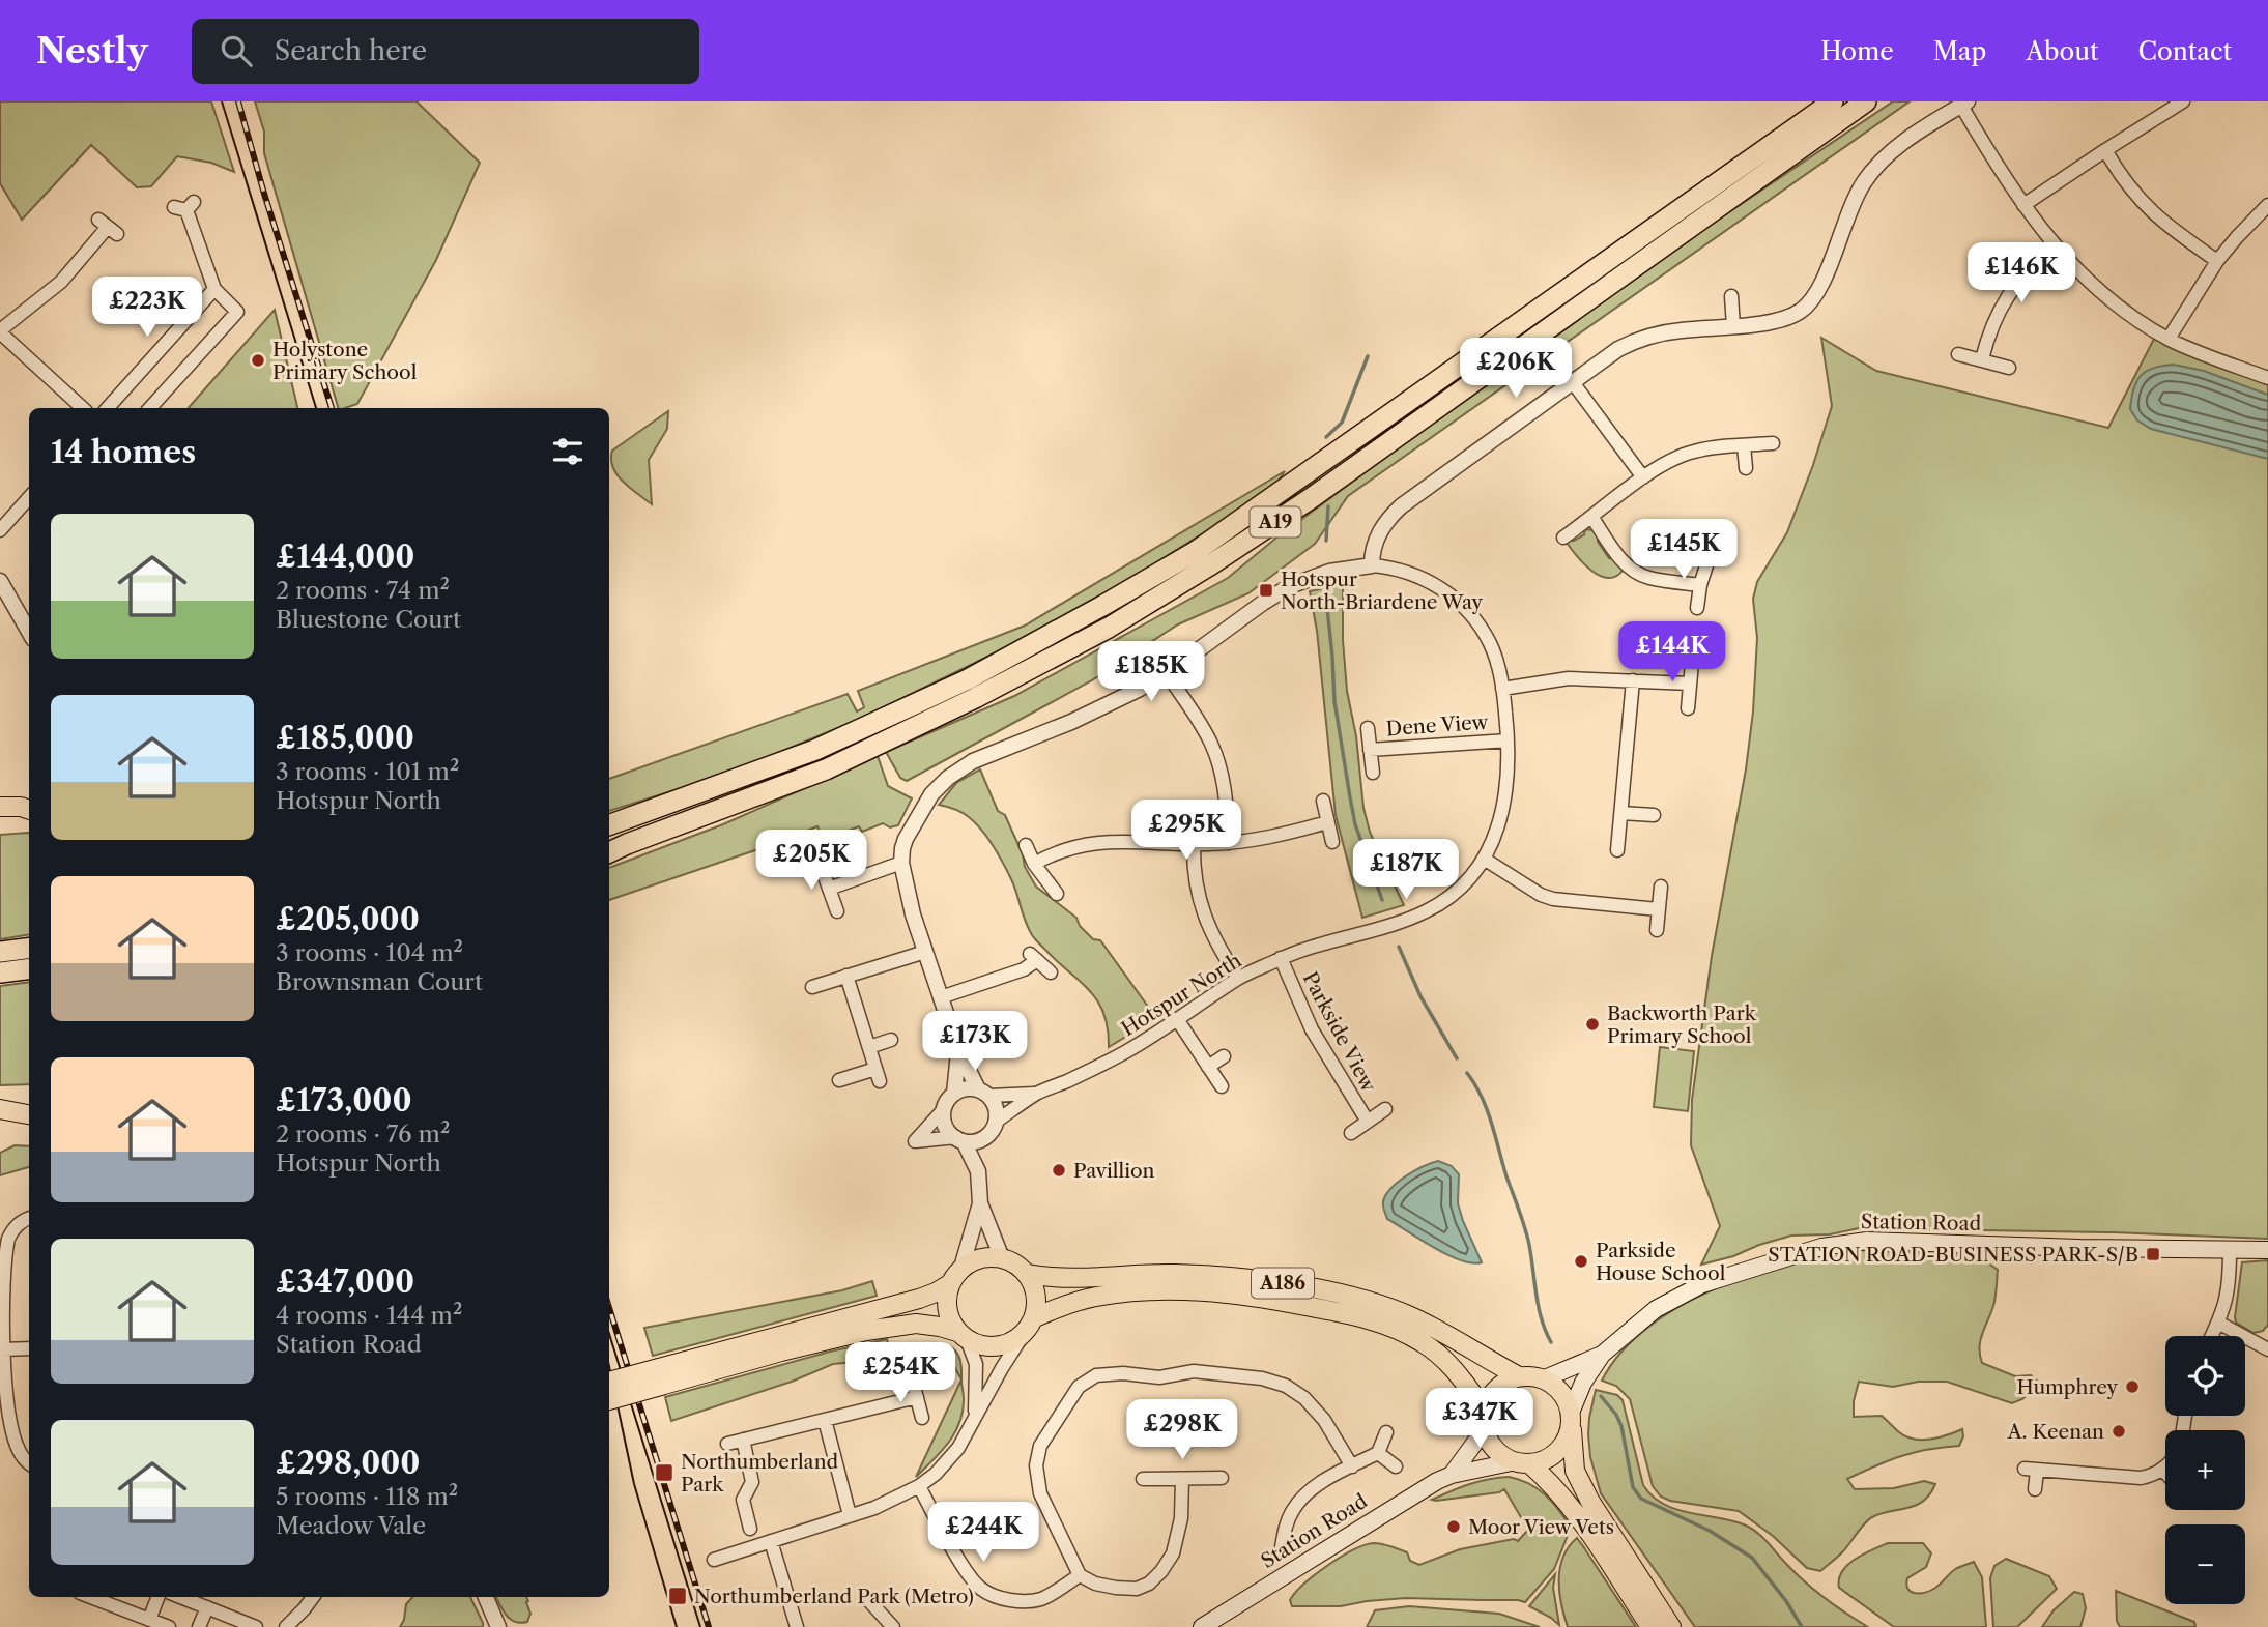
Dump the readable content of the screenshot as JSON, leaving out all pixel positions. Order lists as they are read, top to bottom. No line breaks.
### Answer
{"streets":{"highway":["A19"],"main road":["Station Road","A186"],"street":["Dene View","Hotspur North","Parkside View"]},"crossings":[["Dene View","Hotspur North"],["Hotspur North","Parkside View"],["Station Road","A186"]],"places":{"other":["Holystone Primary School","Backworth Park Primary School","Pavillion","Parkside House School","Humphrey","A. Keenan","Moor View Vets"],"transit":["Hotspur North-Briardene Way","STATION ROAD-BUSINESS PARK-S/B","Northumberland Park","Northumberland Park (Metro)"]},"page":{"header":"Nestly","search":"Search here","nav":["Home","Map","About","Contact"],"price":["£146K","£223K","£206K","£145K","£144K","£185K","£295K","£205K","£187K","£173K","£254K","£347K","£298K","£244K"],"heading":"14 homes","list":[{"name":"£144,000","note":"2 rooms · 74 m² · Bluestone Court"},{"name":"£185,000","note":"3 rooms · 101 m² · Hotspur North"},{"name":"£205,000","note":"3 rooms · 104 m² · Brownsman Court"},{"name":"£173,000","note":"2 rooms · 76 m² · Hotspur North"},{"name":"£347,000","note":"4 rooms · 144 m² · Station Road"},{"name":"£298,000","note":"5 rooms · 118 m² · Meadow Vale"}],"map_buttons":["+","−"]}}
